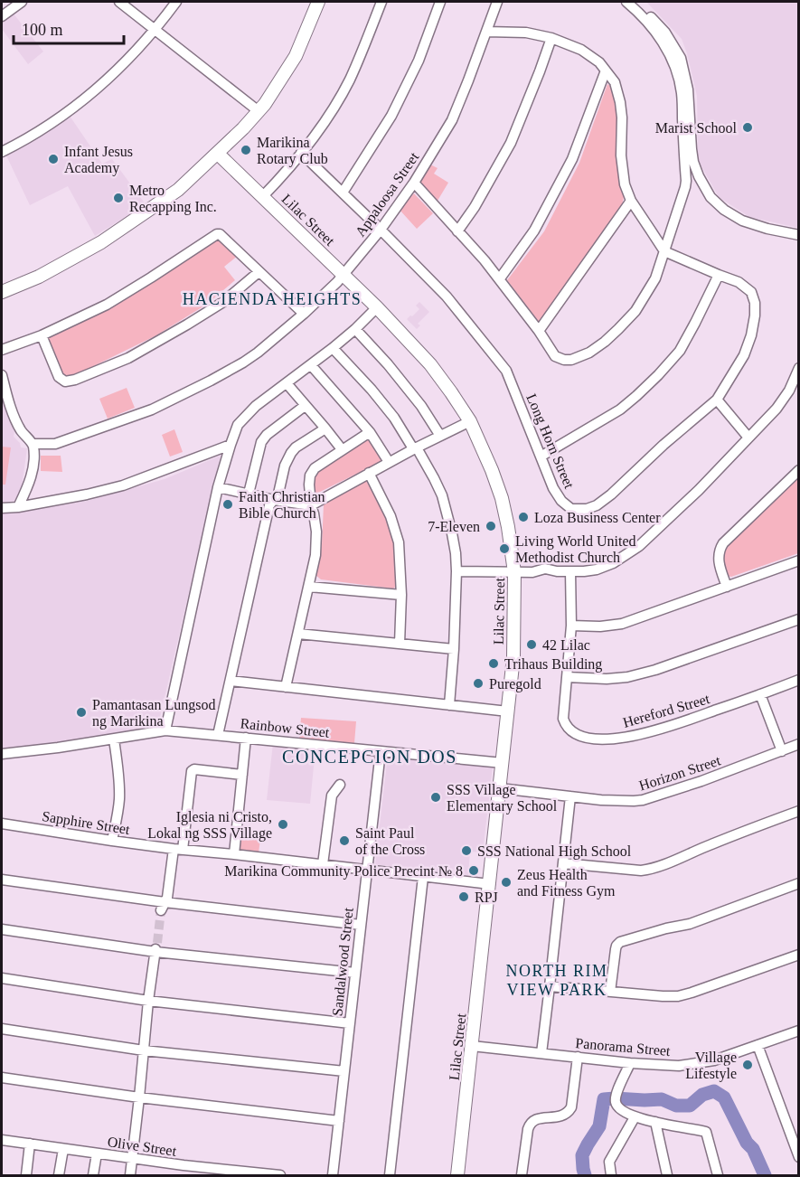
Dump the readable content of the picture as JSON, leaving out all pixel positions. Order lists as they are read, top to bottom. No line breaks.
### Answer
{"streets":{"main road":["Lilac Street"],"street":["Appaloosa Street","Long Horn Street","Hereford Street","Rainbow Street","Horizon Street","Sapphire Street","Sandalwood Street","Panorama Street","Olive Street"]},"crossings":[["Appaloosa Street","Lilac Street"],["Appaloosa Street","Long Horn Street"],["Lilac Street","Rainbow Street"],["Lilac Street","Horizon Street"],["Lilac Street","Sapphire Street"],["Lilac Street","Panorama Street"],["Rainbow Street","Sandalwood Street"],["Sapphire Street","Sandalwood Street"]],"districts":["HACIENDA HEIGHTS","CONCEPCION DOS","NORTH RIM VIEW PARK"],"places":["Marist School","Marikina Rotary Club","Infant Jesus Academy","Metro Recapping Inc.","Faith Christian Bible Church","Loza Business Center","7-Eleven","Living World United Methodist Church","42 Lilac","Trihaus Building","Puregold","Pamantasan Lungsod ng Marikina","SSS Village Elementary School","Iglesia ni Cristo, Lokal ng SSS Village","Saint Paul of the Cross","SSS National High School","Marikina Community Police Precint № 8","Zeus Health and Fitness Gym","RPJ","Village Lifestyle"],"scale_bar":"100 m"}
